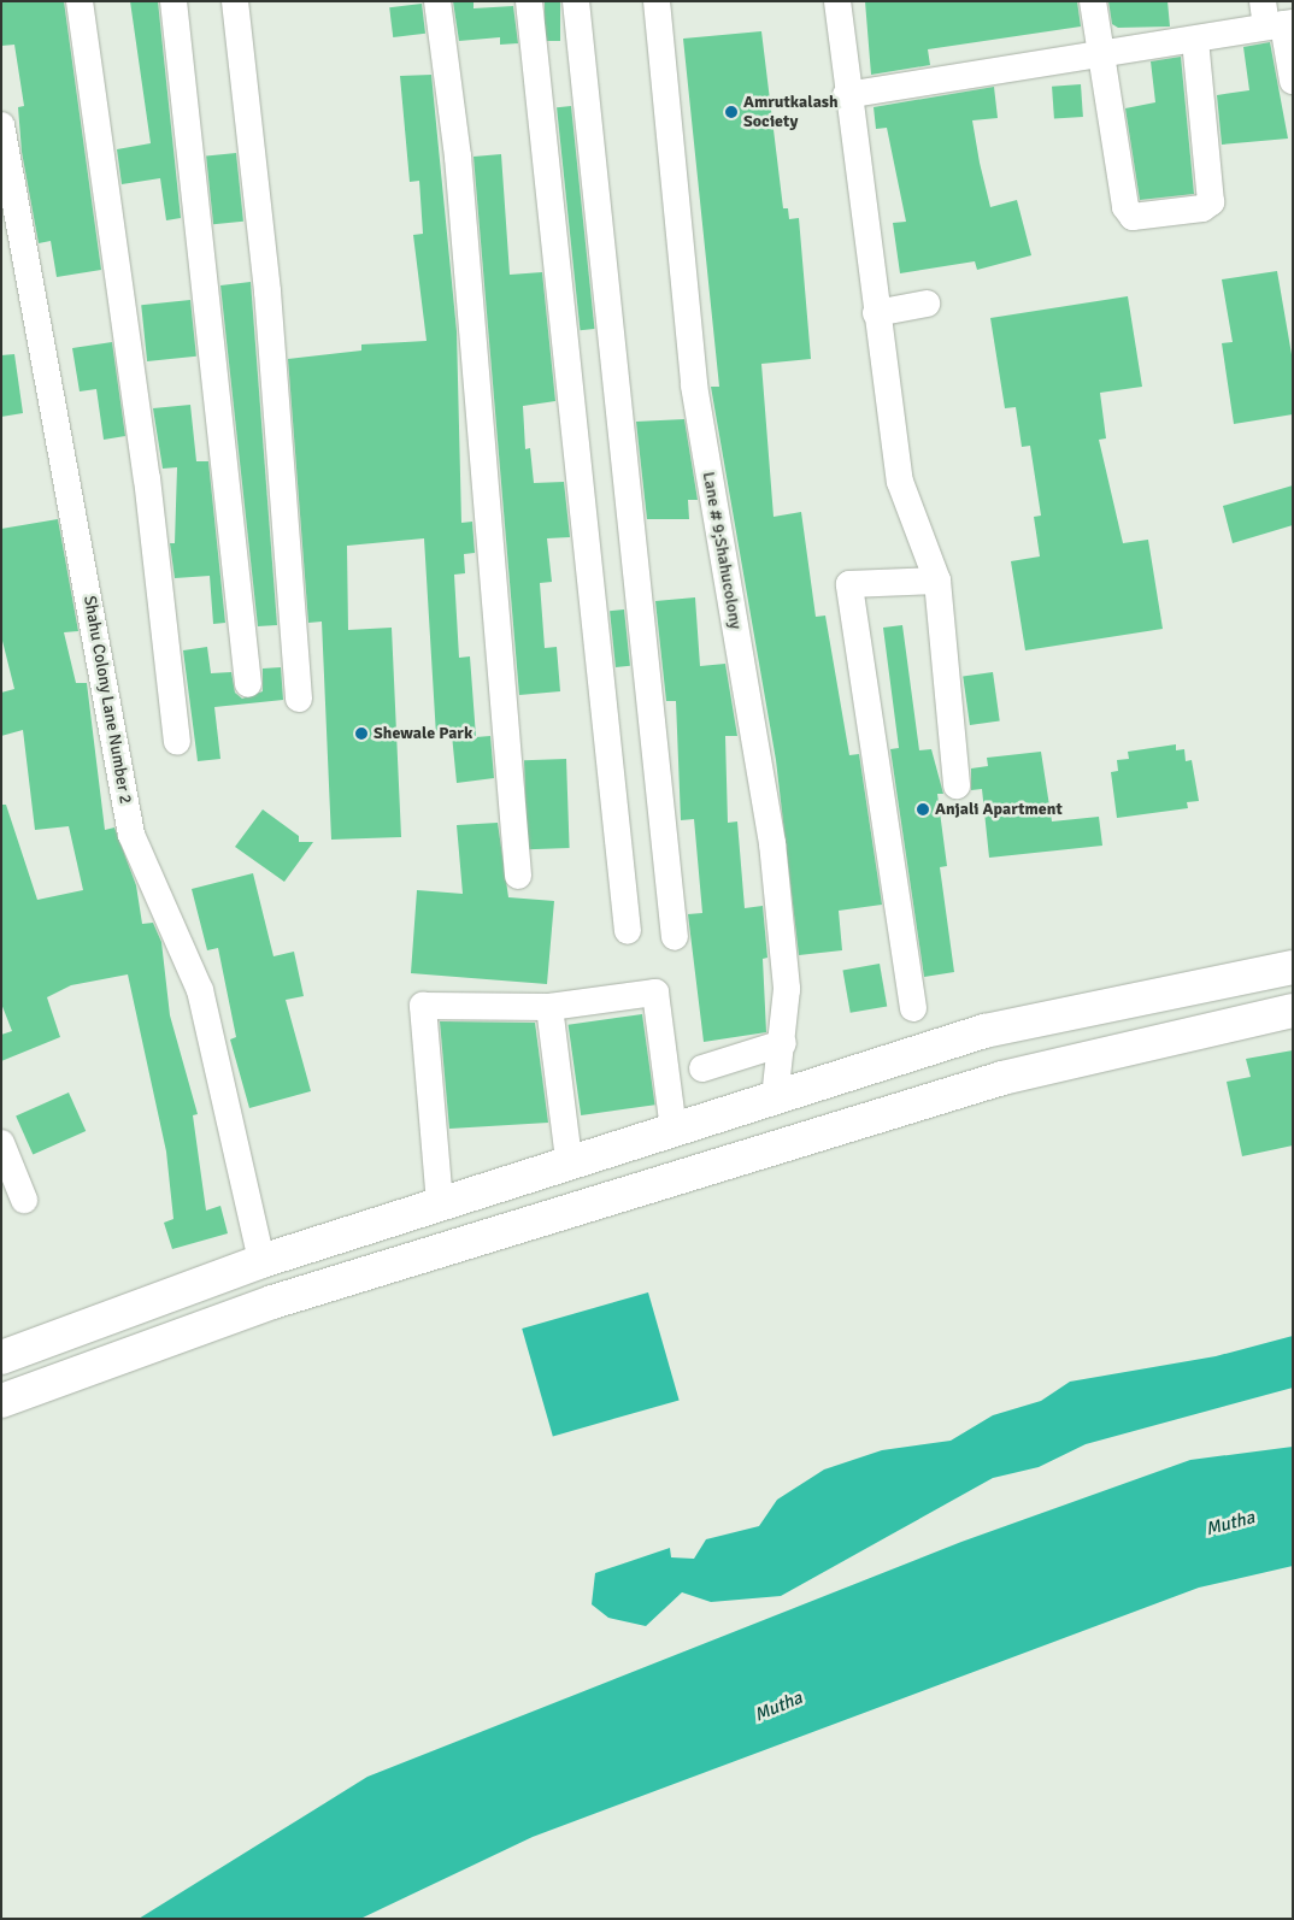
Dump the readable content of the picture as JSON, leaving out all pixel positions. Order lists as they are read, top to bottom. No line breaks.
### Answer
{"streets":{"street":["Lane # 9;Shahucolony","Shahu Colony Lane Number 2"]},"water":["Mutha"],"places":["Amrutkalash Society","Shewale Park","Anjali Apartment"]}
